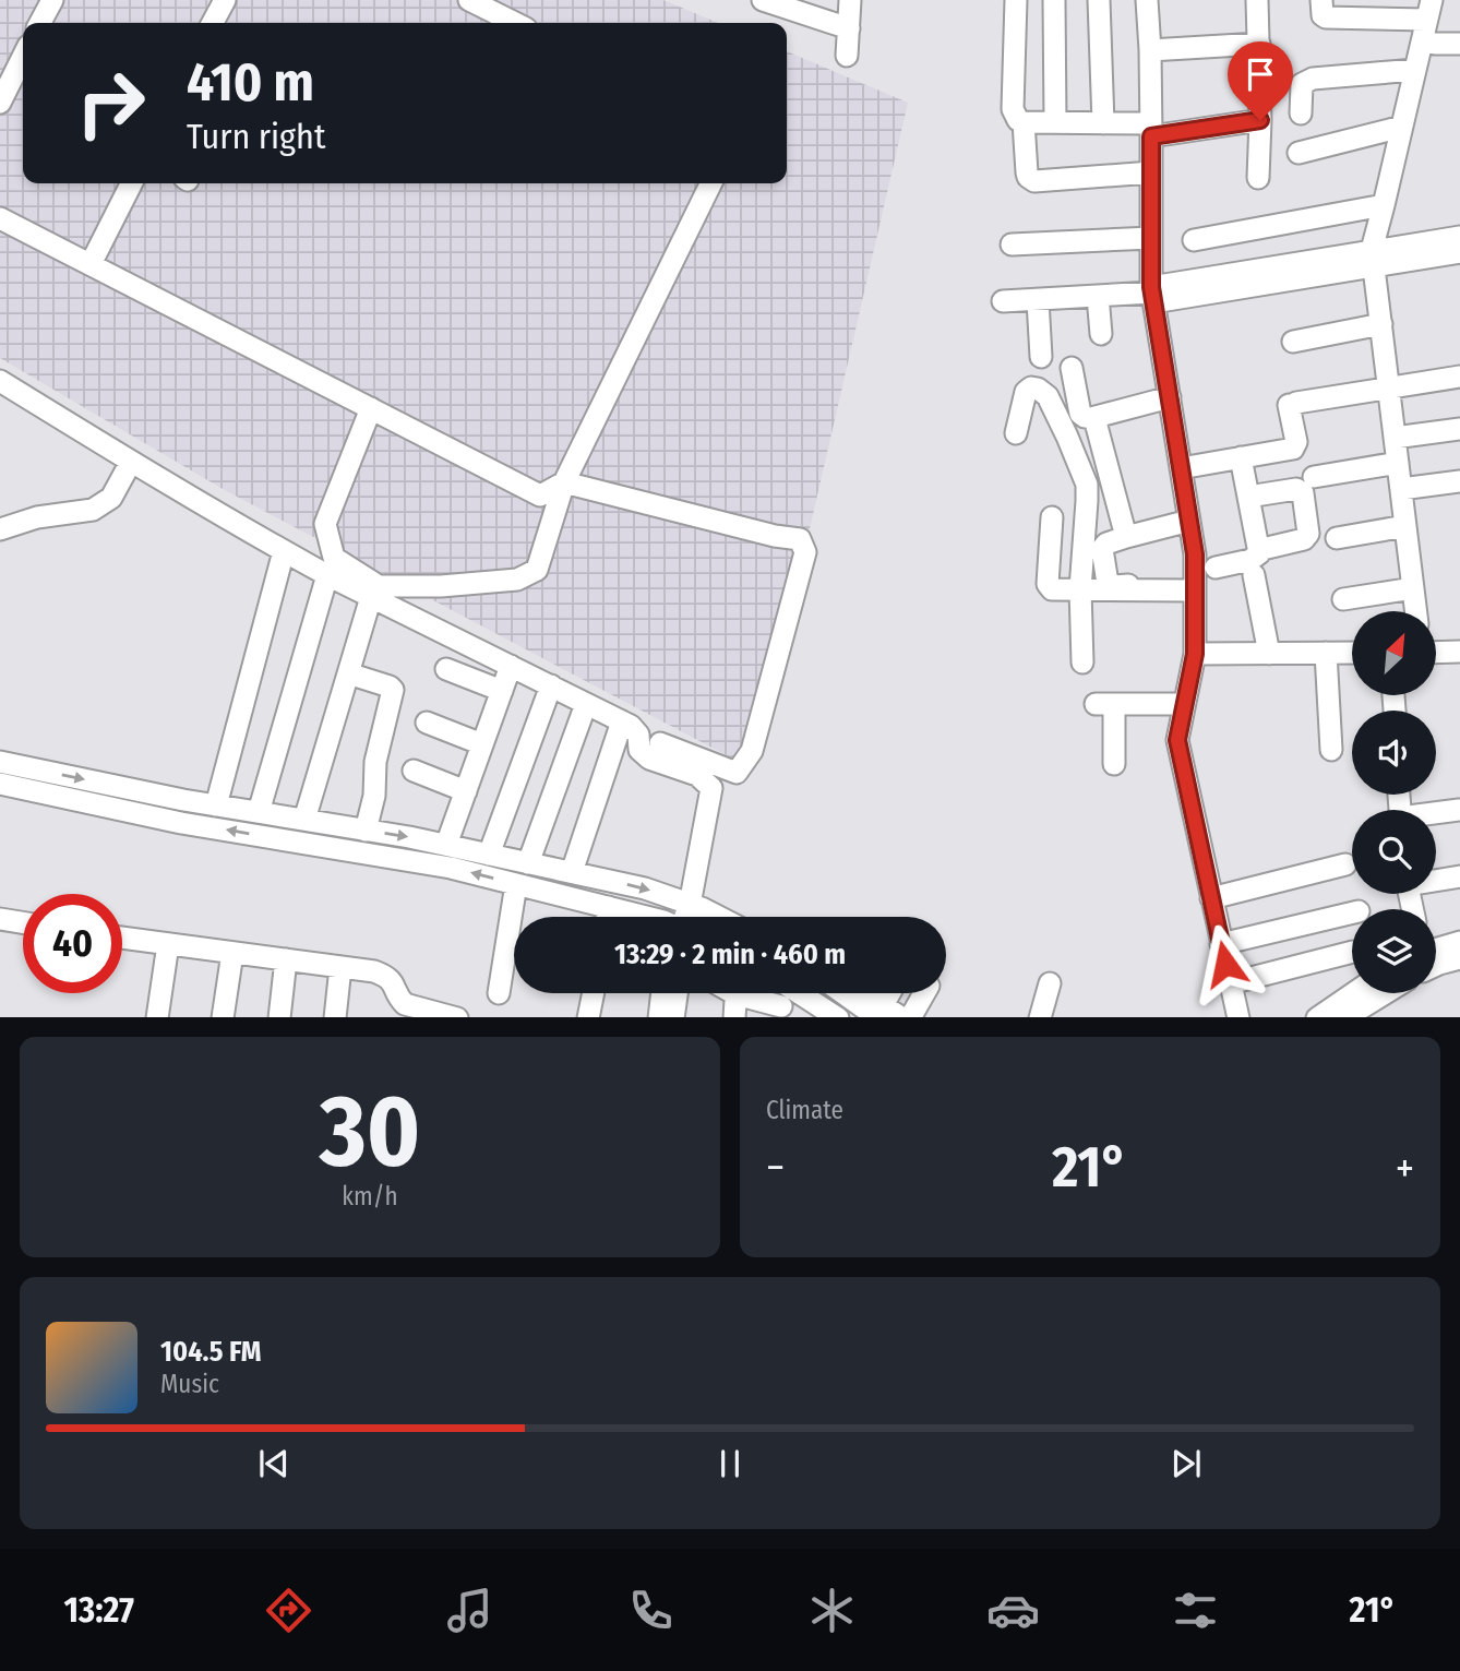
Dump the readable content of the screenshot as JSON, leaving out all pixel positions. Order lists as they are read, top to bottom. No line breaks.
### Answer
{"north":"top right","page":{"turn":["410 m","Turn right"],"limit":"40","trip":"13:29 · 2 min · 460 m","tile":[["30","km/h"],"Climate"],"heat":["−","21°","+"],"song":["104.5 FM","Music"],"tabs":["13:27","21°"]}}
